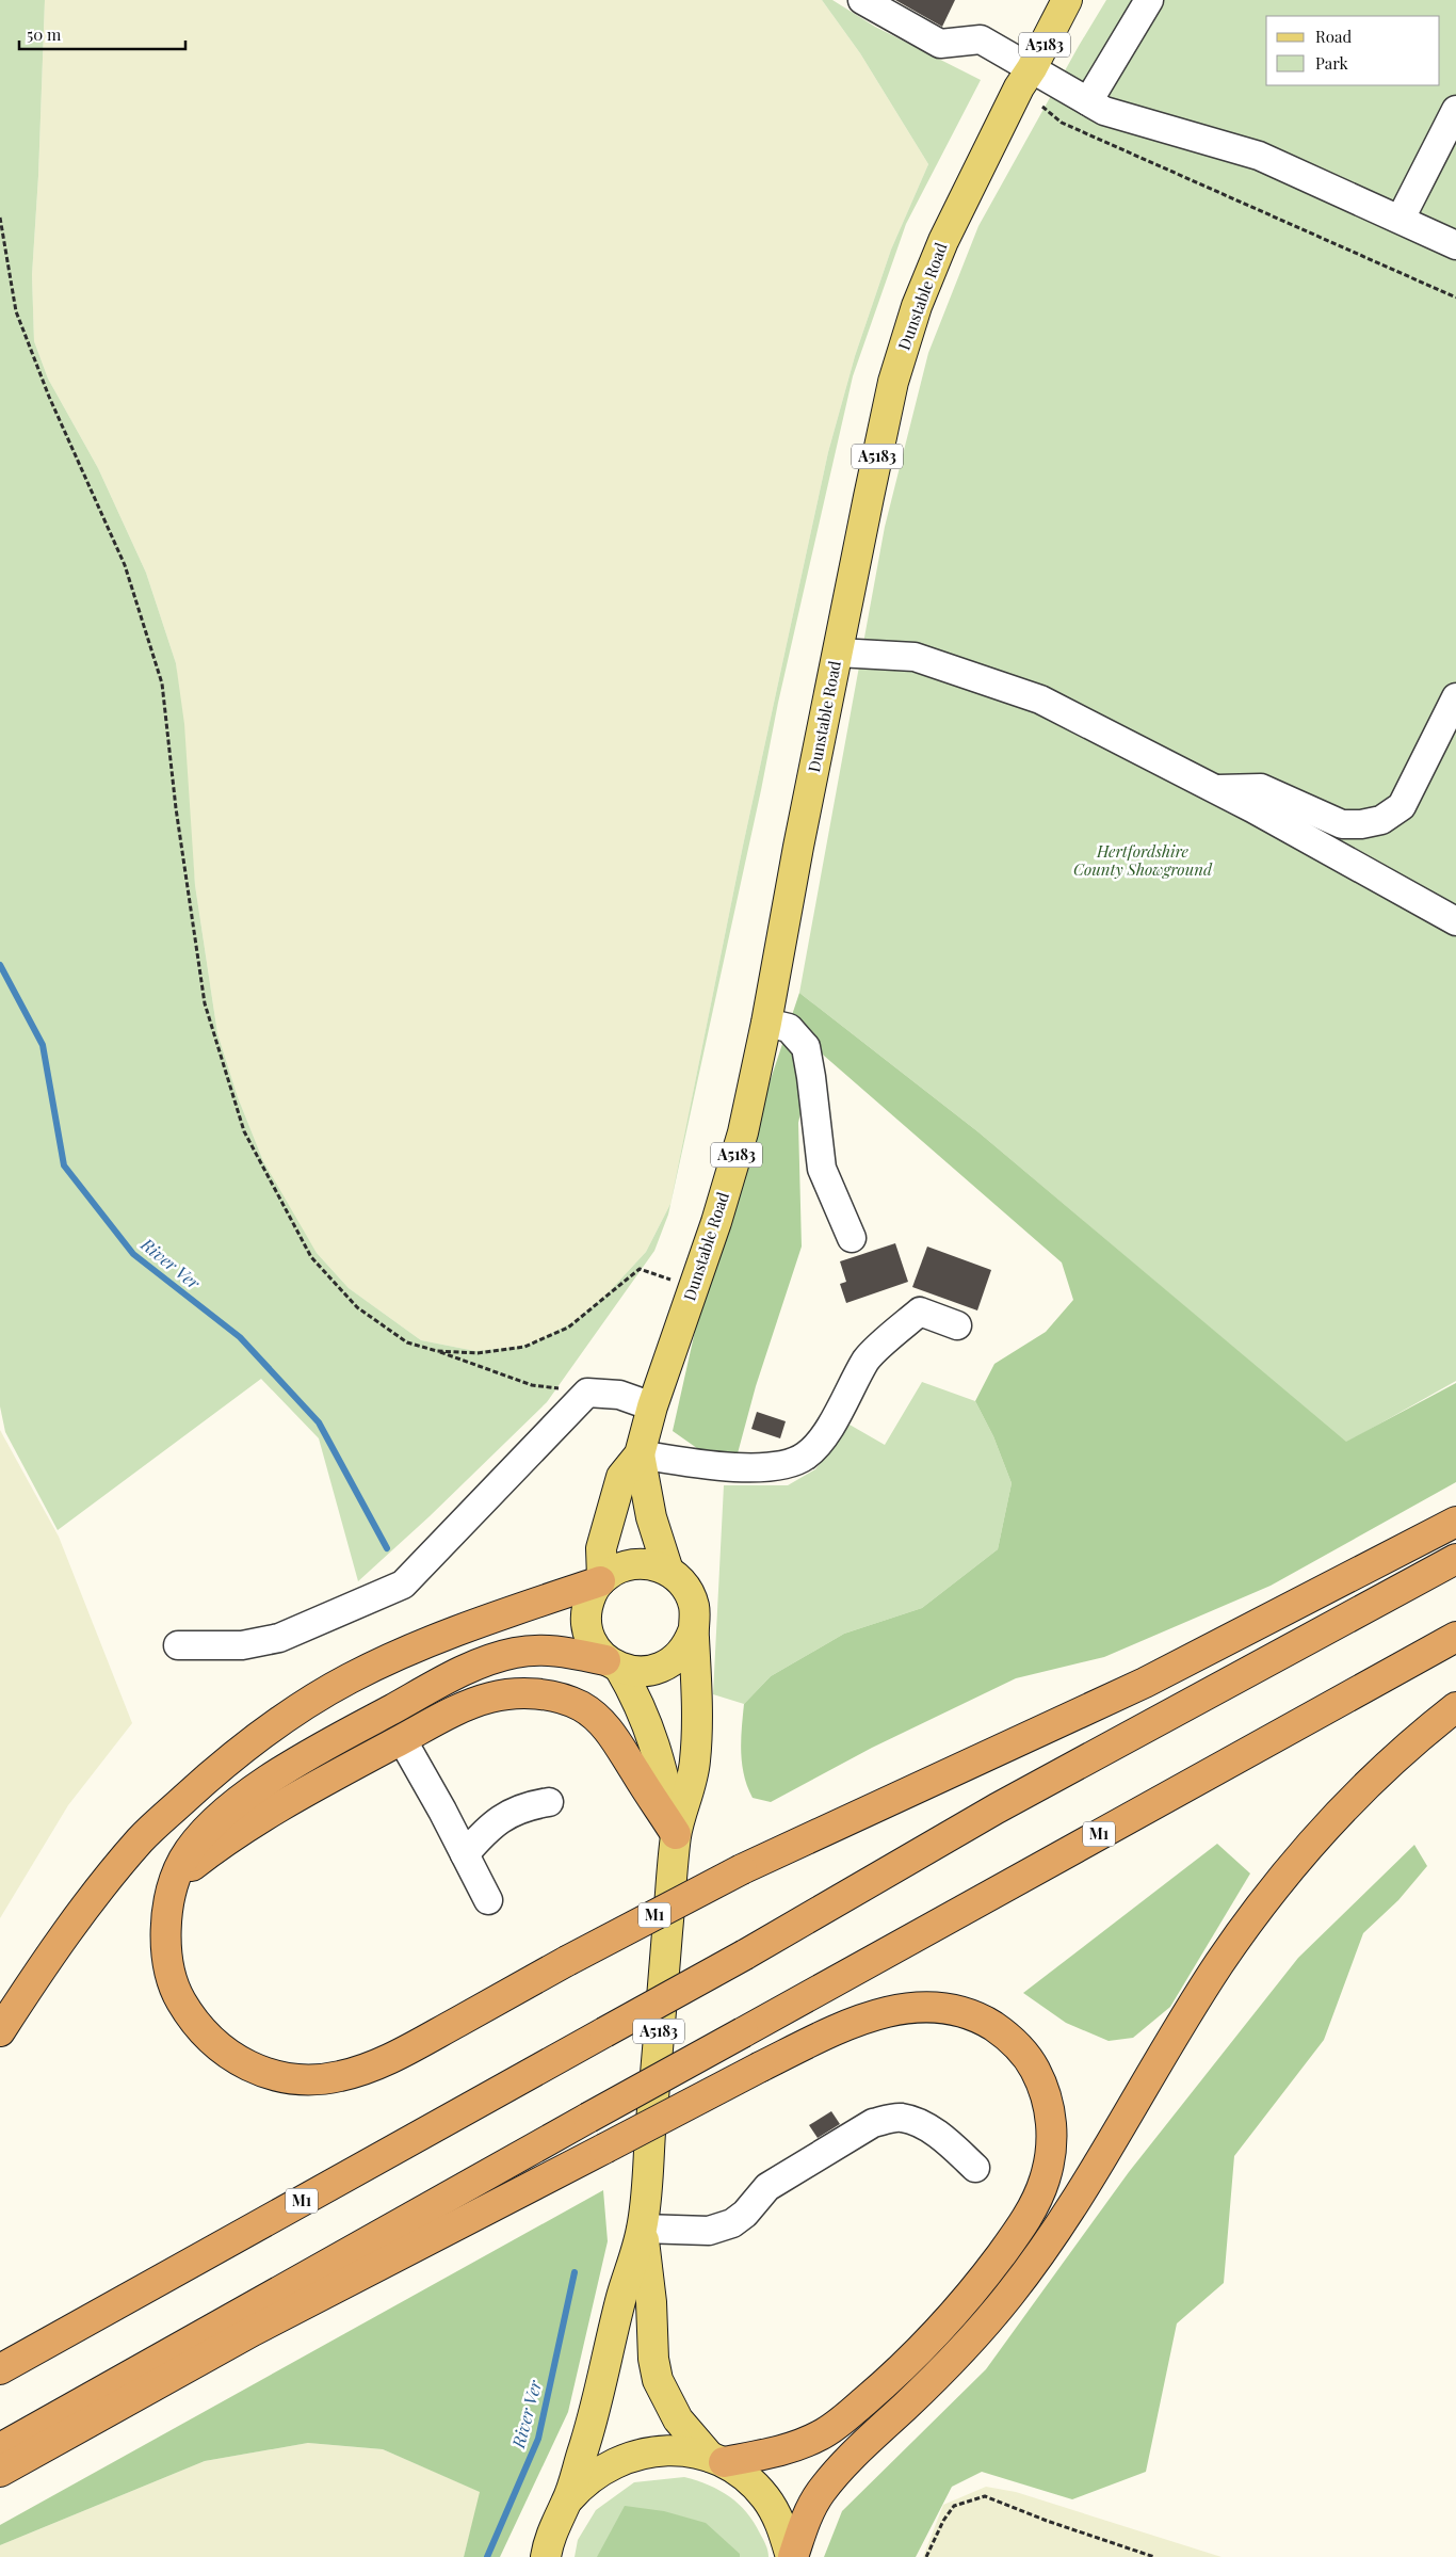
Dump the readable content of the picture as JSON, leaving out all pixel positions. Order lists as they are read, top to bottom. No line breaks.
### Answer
{"streets":{"highway":["M1"],"main road":["A5183","Dunstable Road"]},"crossings":[["A5183","Dunstable Road"]],"water":["River Ver"],"parks":["Hertfordshire County Showground"],"legend":["Road","Park"],"scale_bar":"50 m"}
